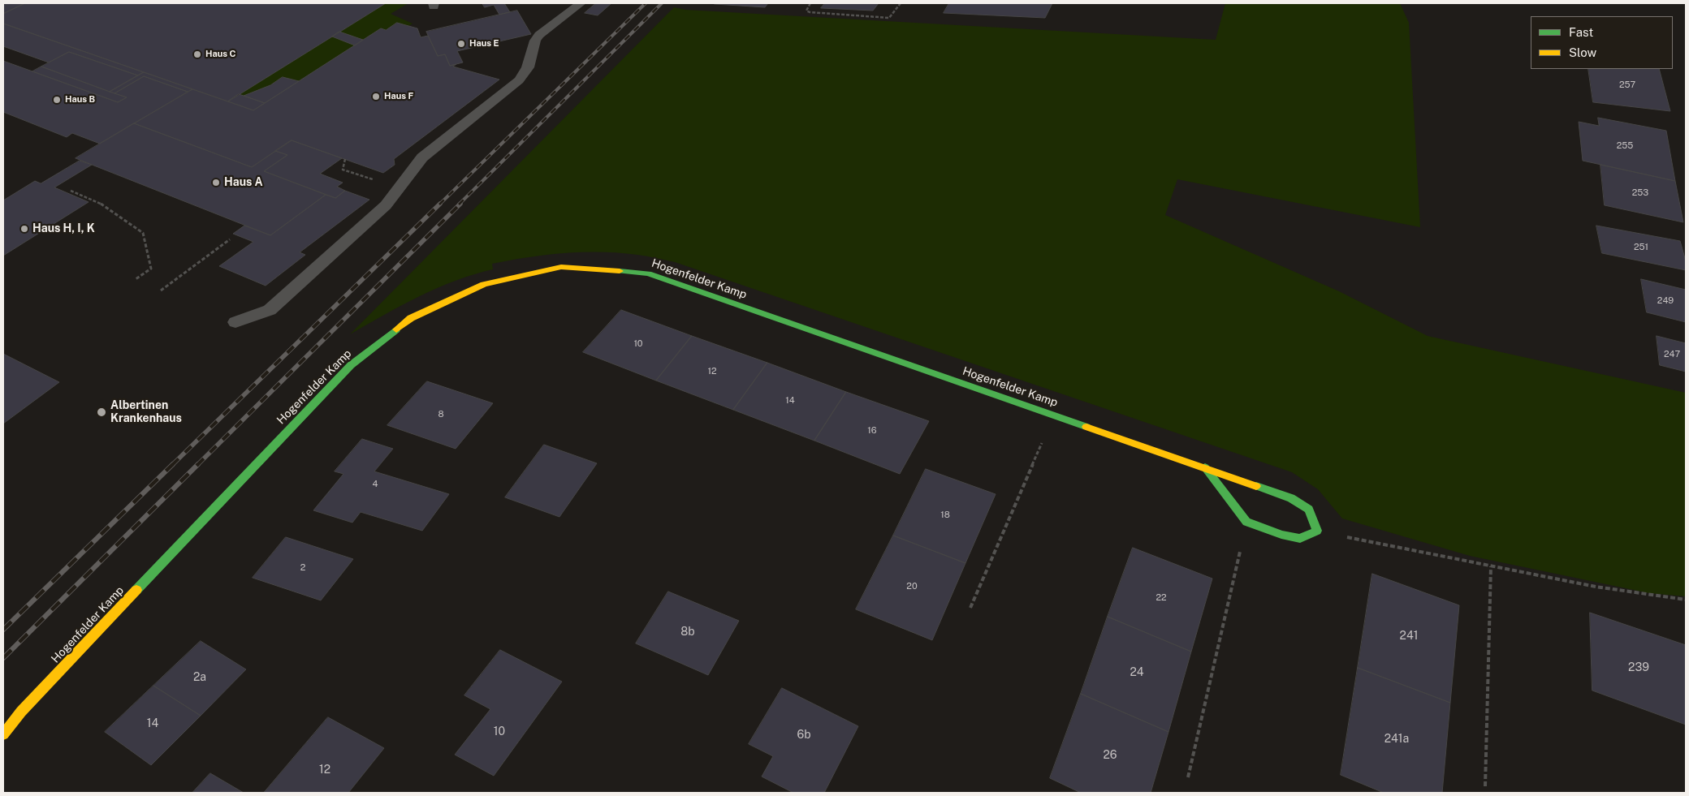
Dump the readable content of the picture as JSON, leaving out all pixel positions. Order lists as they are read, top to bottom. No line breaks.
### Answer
{"streets":{"street":["Hogenfelder Kamp"]},"places":["Haus E","Haus C","Haus F","Haus B","Haus A","Haus H, I, K","Albertinen Krankenhaus"],"house_numbers":["257","255","253","251","249","10","247","12","14","8","16","4","18","2","20","22","8b","241","239","24","2a","14","10","6b","241a","26","12"],"legend":["Fast","Slow"]}
